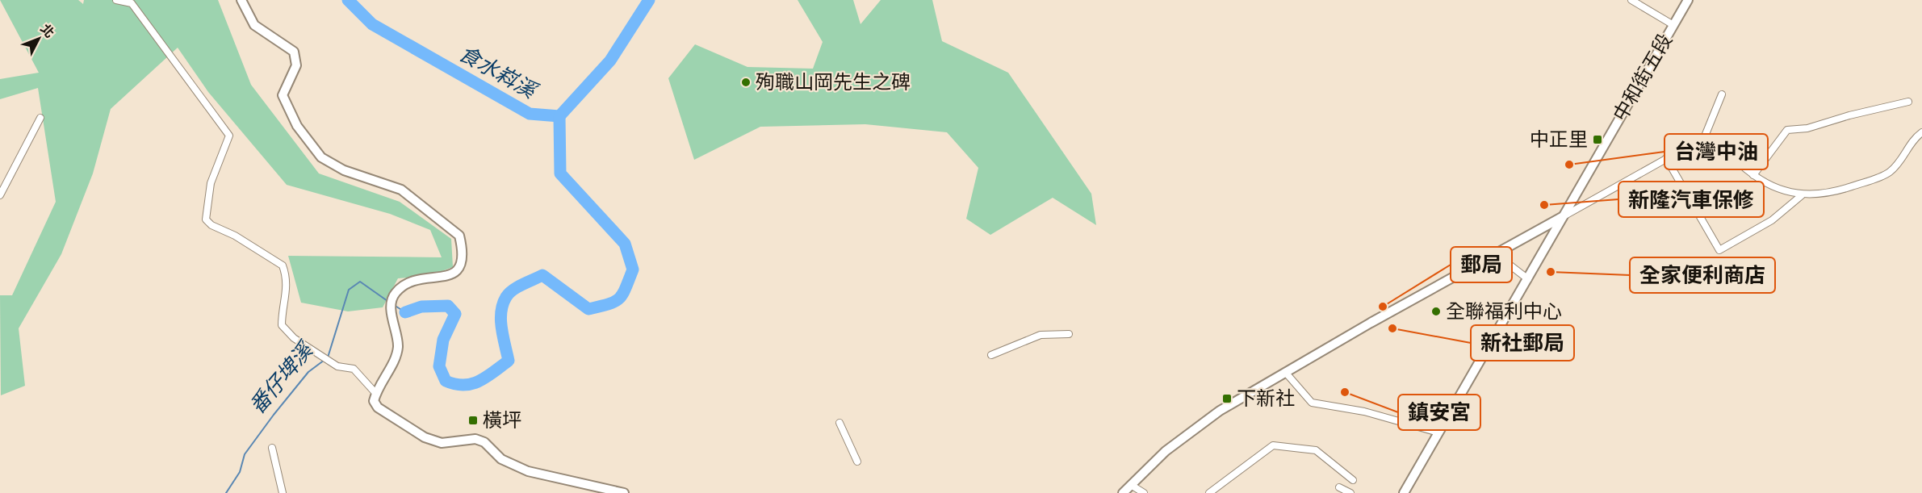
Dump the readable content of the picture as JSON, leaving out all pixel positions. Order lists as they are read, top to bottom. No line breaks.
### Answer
{"streets":{"street":["中和街五段"]},"water":["食水嵙溪","番仔埤溪"],"places":{"other":["殉職山岡先生之碑","台灣中油","新隆汽車保修","全家便利商店","郵局","全聯福利中心","新社郵局","鎮安宮"],"transit":["中正里","下新社","橫坪"]},"north":"top right"}
